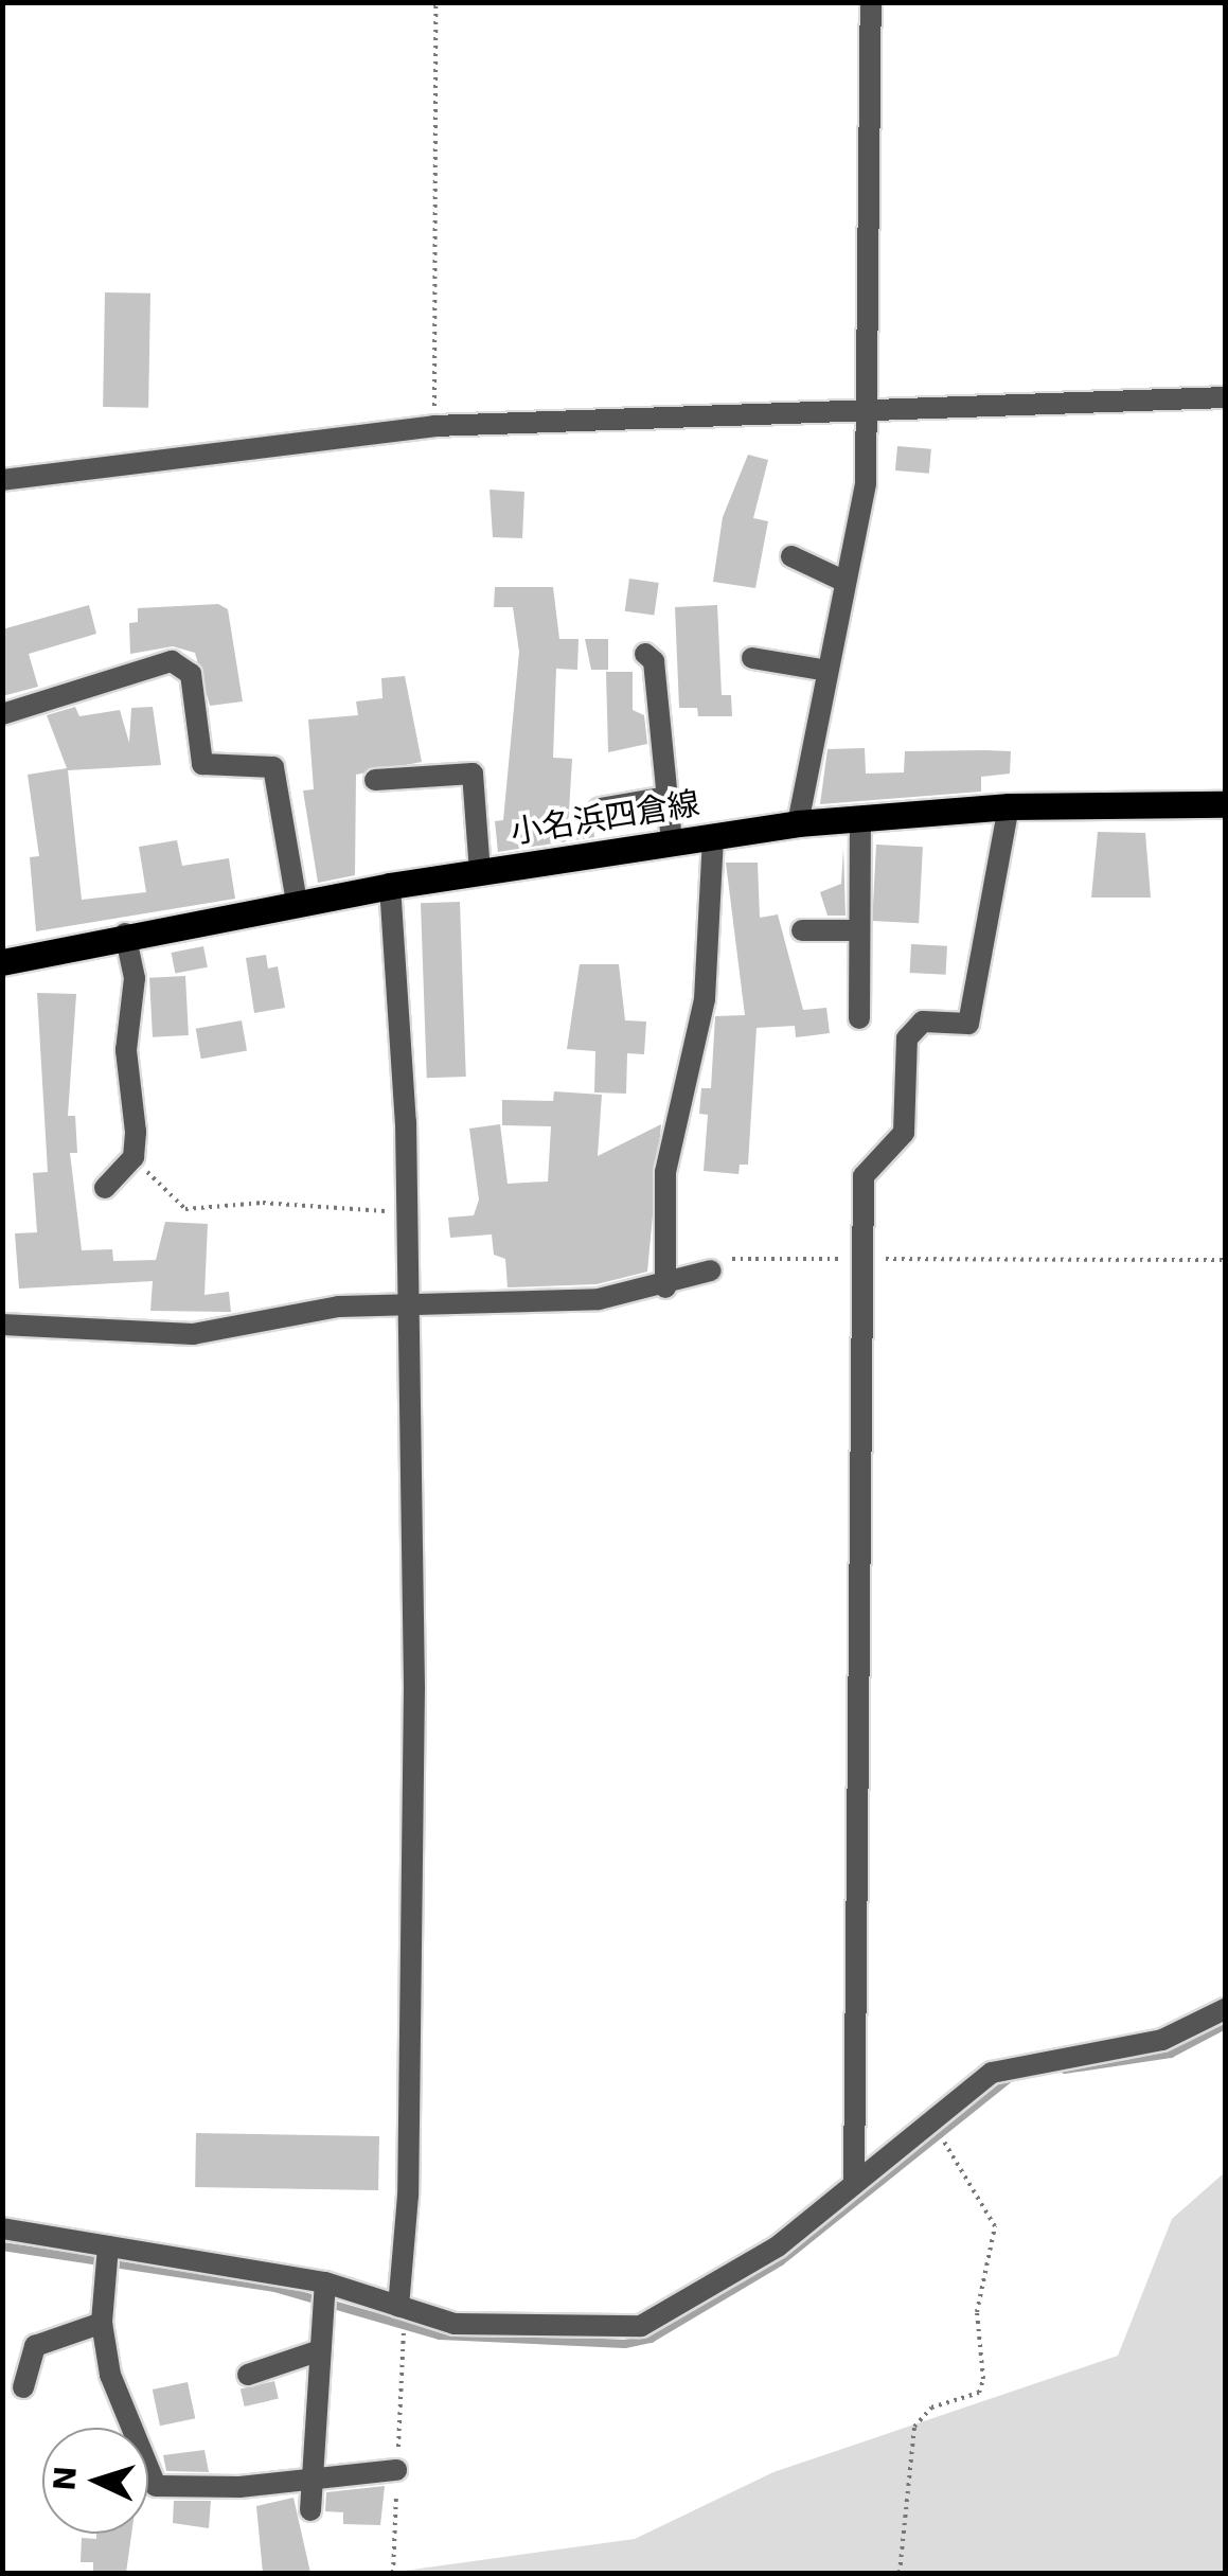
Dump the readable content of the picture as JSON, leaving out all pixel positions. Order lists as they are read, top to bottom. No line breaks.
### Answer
{"streets":{"main road":["小名浜四倉線"]},"north":"left"}
